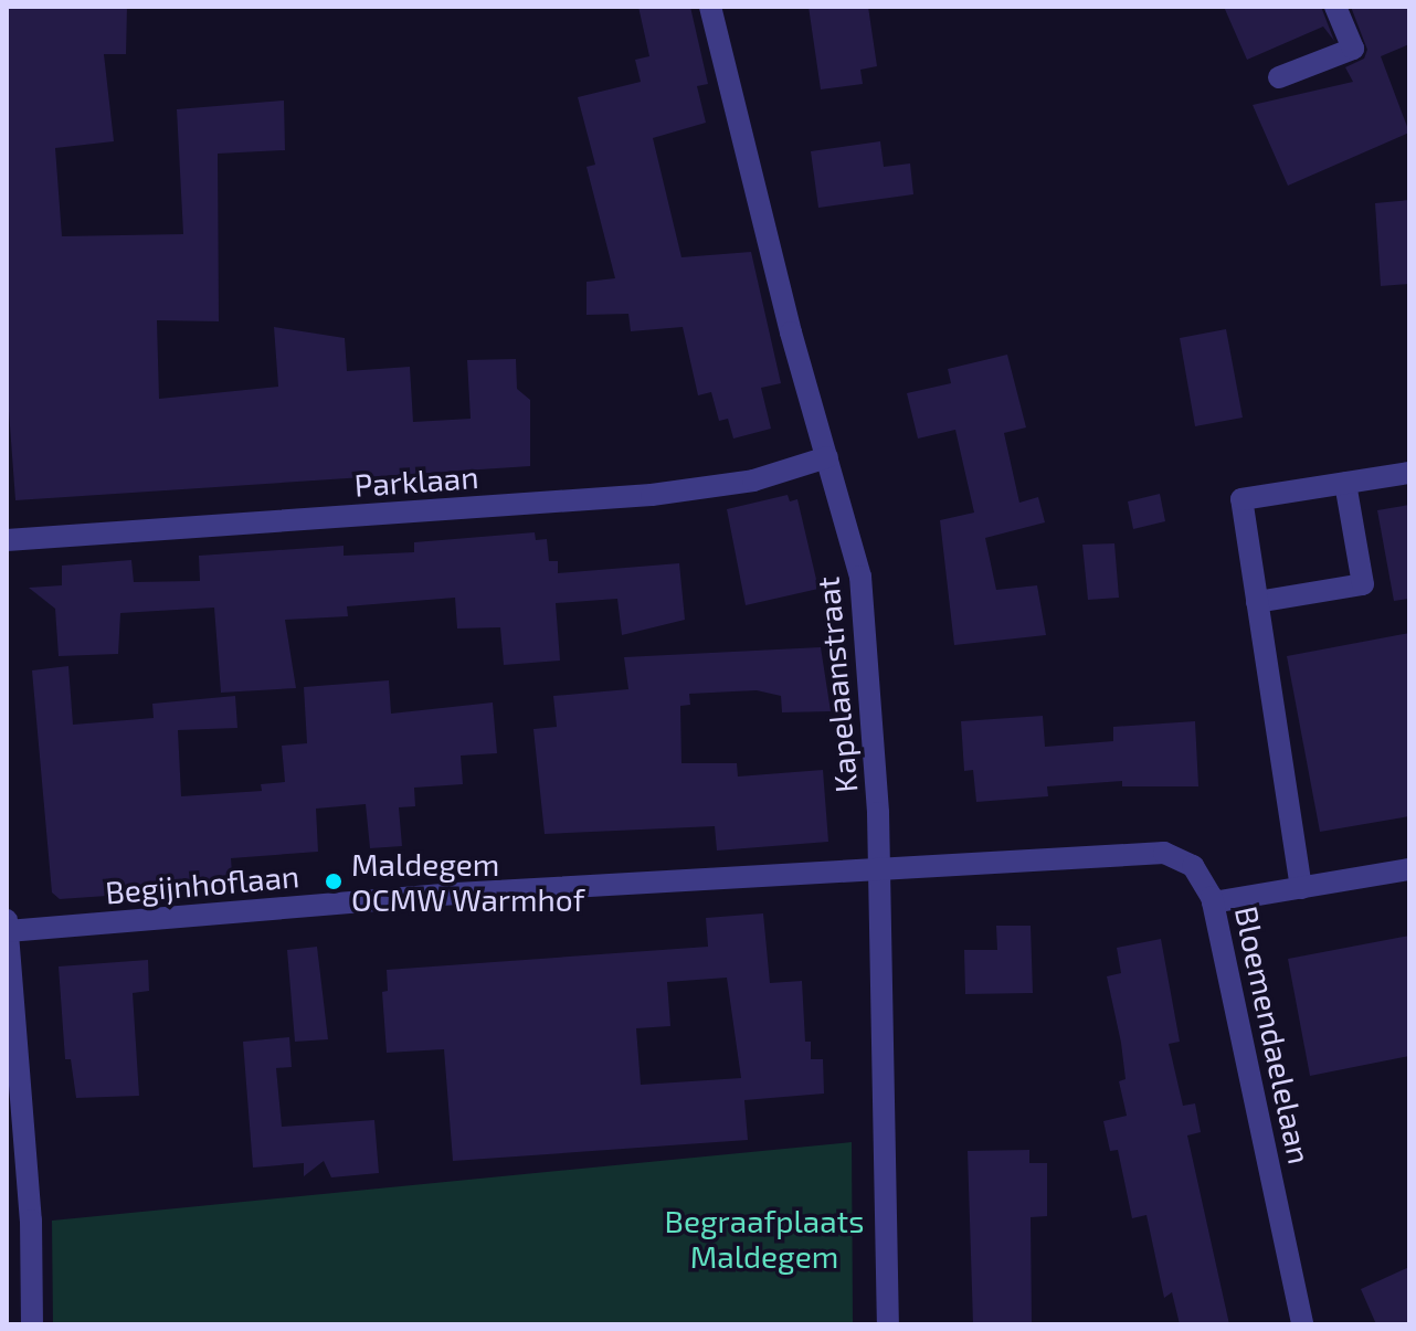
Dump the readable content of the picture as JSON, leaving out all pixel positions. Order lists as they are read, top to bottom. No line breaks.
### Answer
{"streets":{"street":["Parklaan","Kapelaanstraat","Begijnhoflaan","Bloemendaelelaan"]},"crossings":[["Parklaan","Kapelaanstraat"],["Kapelaanstraat","Begijnhoflaan"],["Kapelaanstraat","Bloemendaelelaan"],["Begijnhoflaan","Bloemendaelelaan"]],"parks":["Begraafplaats Maldegem"],"places":["Maldegem OCMW Warmhof"]}
